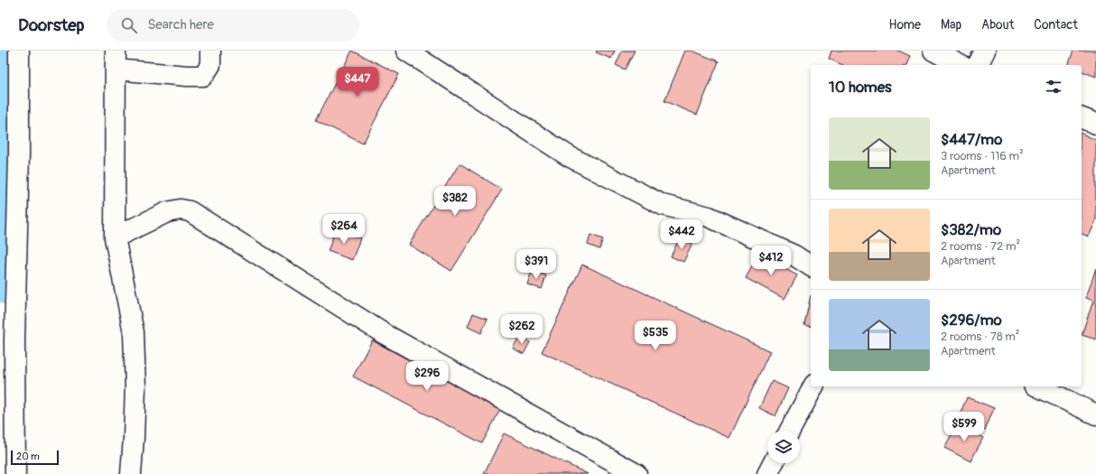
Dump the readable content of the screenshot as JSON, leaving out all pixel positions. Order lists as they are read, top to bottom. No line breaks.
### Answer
{"scale_bar":"20 m","page":{"header":"Doorstep","search":"Search here","nav":["Home","Map","About","Contact"],"heading":"10 homes","price":["$447","$382","$264","$442","$412","$391","$262","$535","$296","$599"],"list":[{"name":"$447/mo","note":"3 rooms · 116 m² · Apartment"},{"name":"$382/mo","note":"2 rooms · 72 m² · Apartment"},{"name":"$296/mo","note":"2 rooms · 78 m² · Apartment"}],"scale":"20 m"}}
